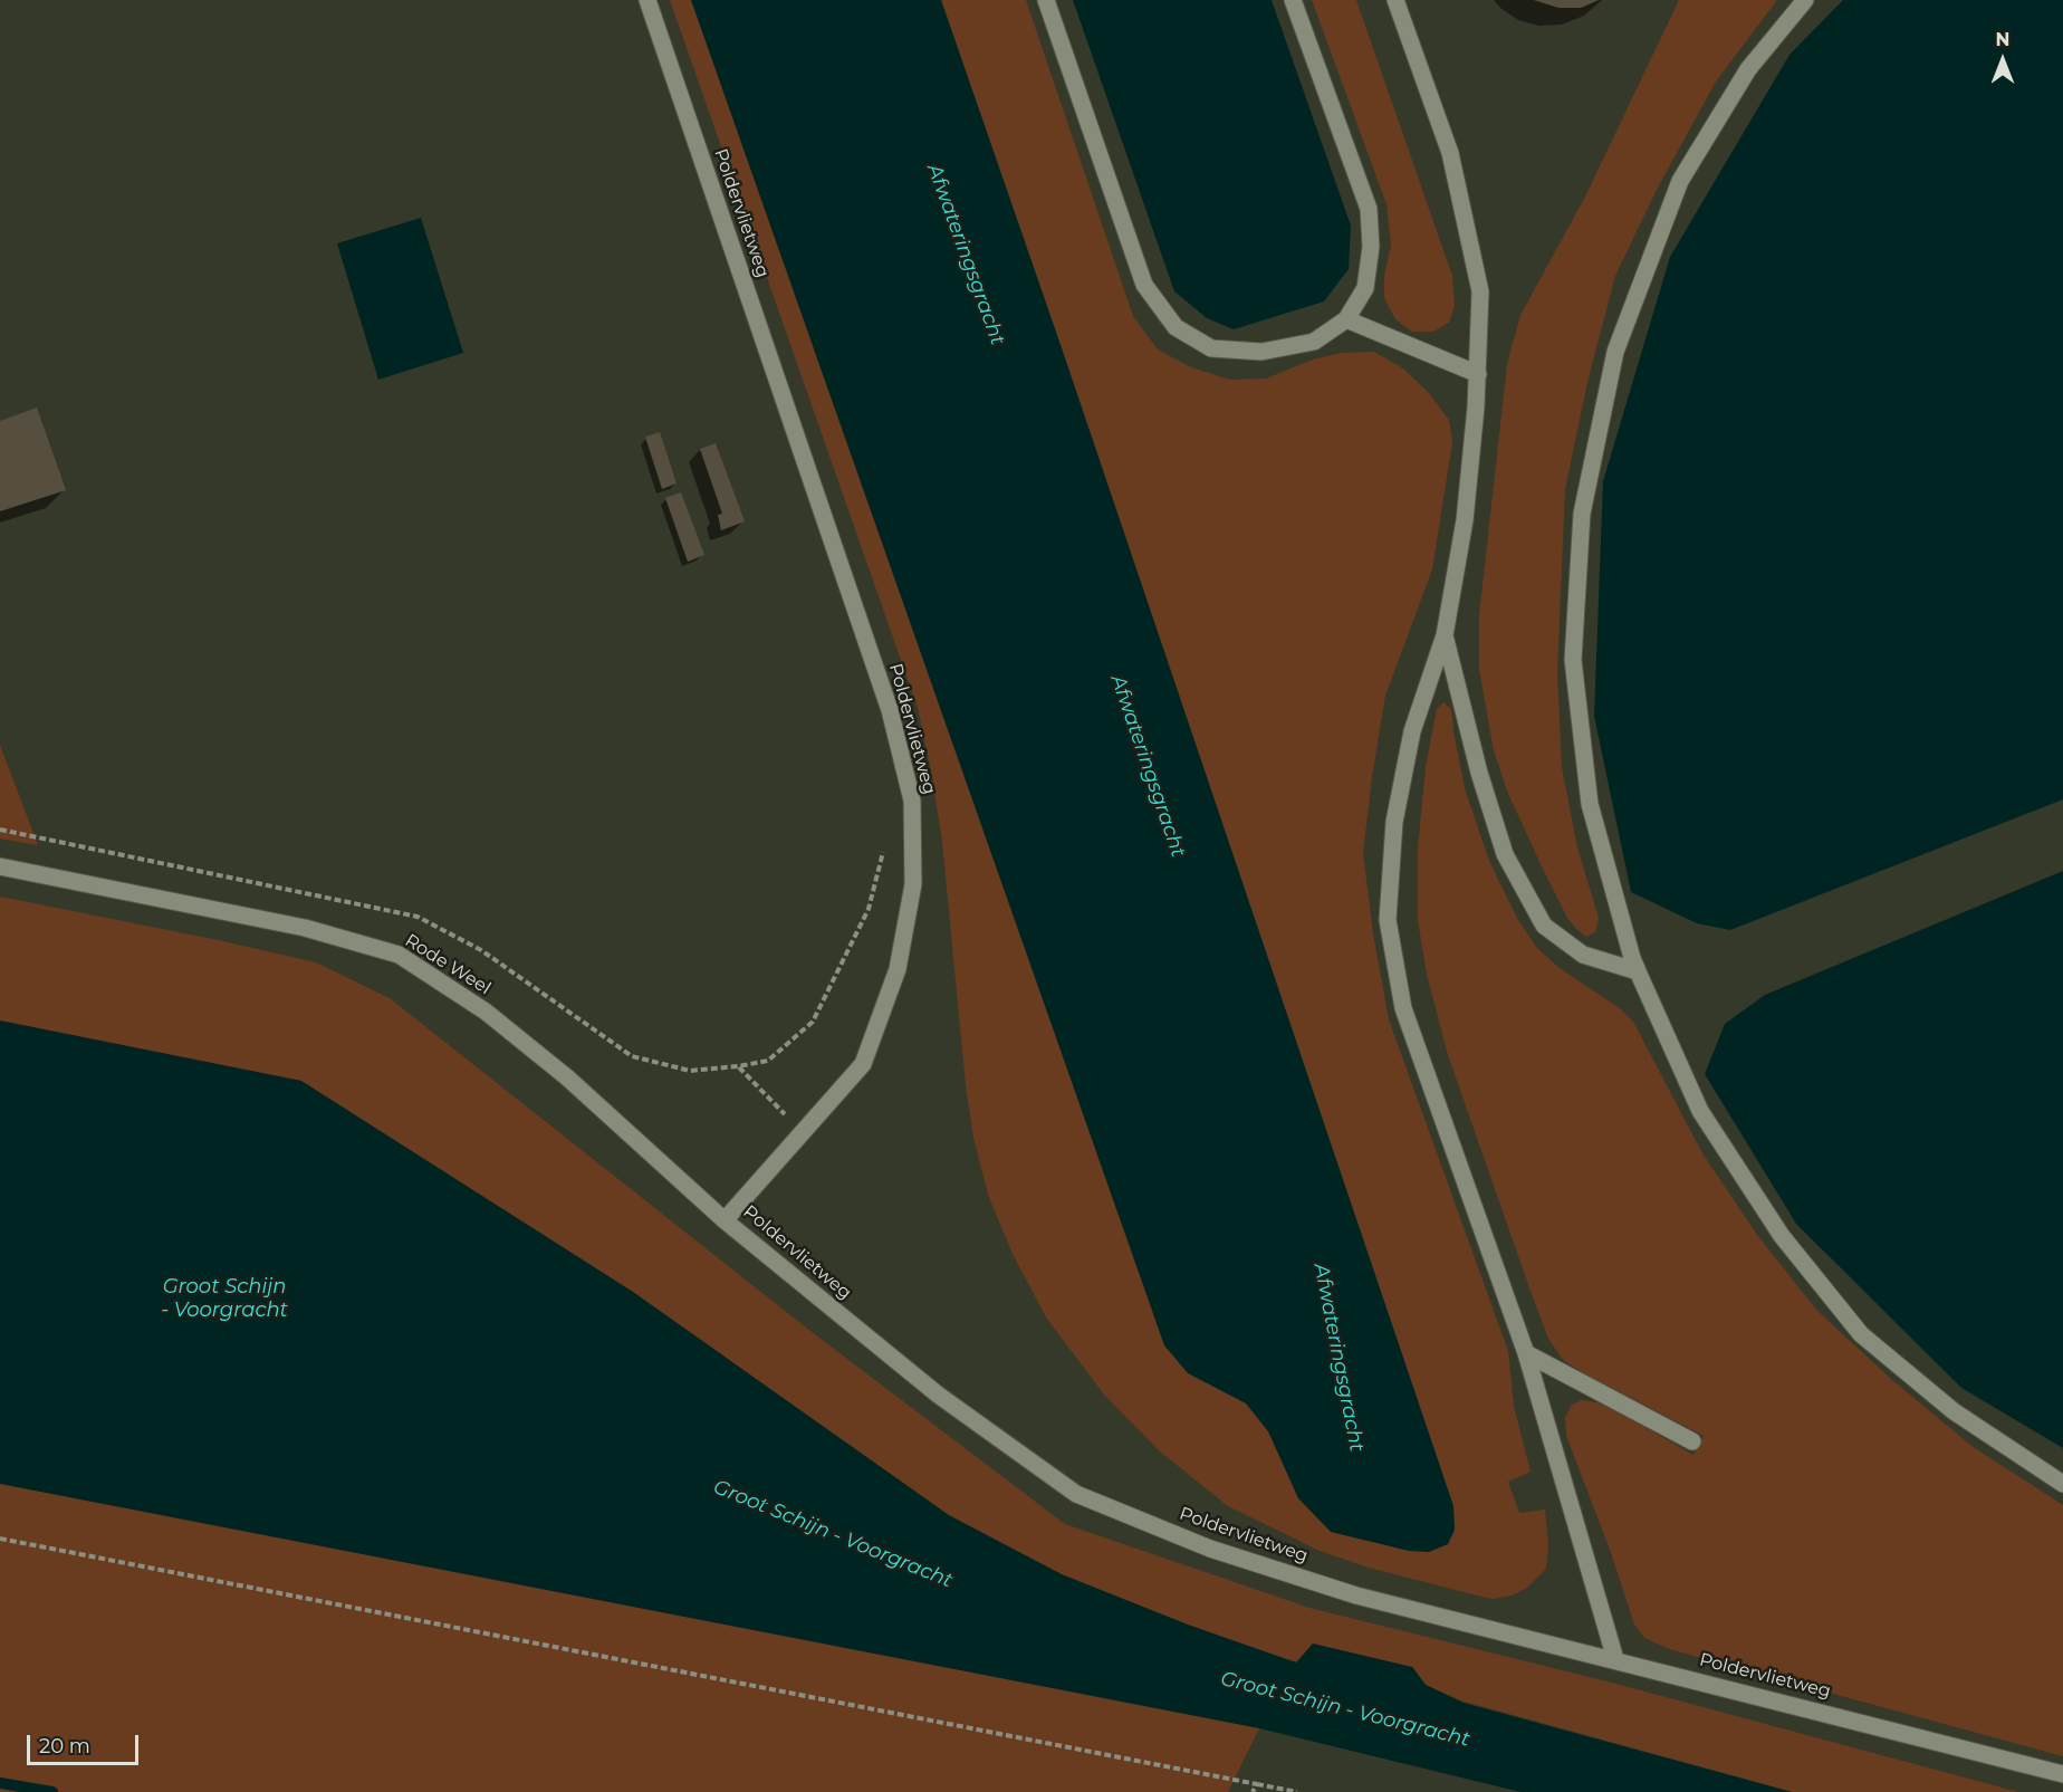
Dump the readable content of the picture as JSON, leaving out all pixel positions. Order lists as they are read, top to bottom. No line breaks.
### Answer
{"streets":{"street":["Poldervlietweg","Rode Weel"]},"crossings":[["Poldervlietweg","Rode Weel"]],"water":["Afwateringsgracht","Groot Schijn - Voorgracht"],"scale_bar":"20 m","north":"top"}
